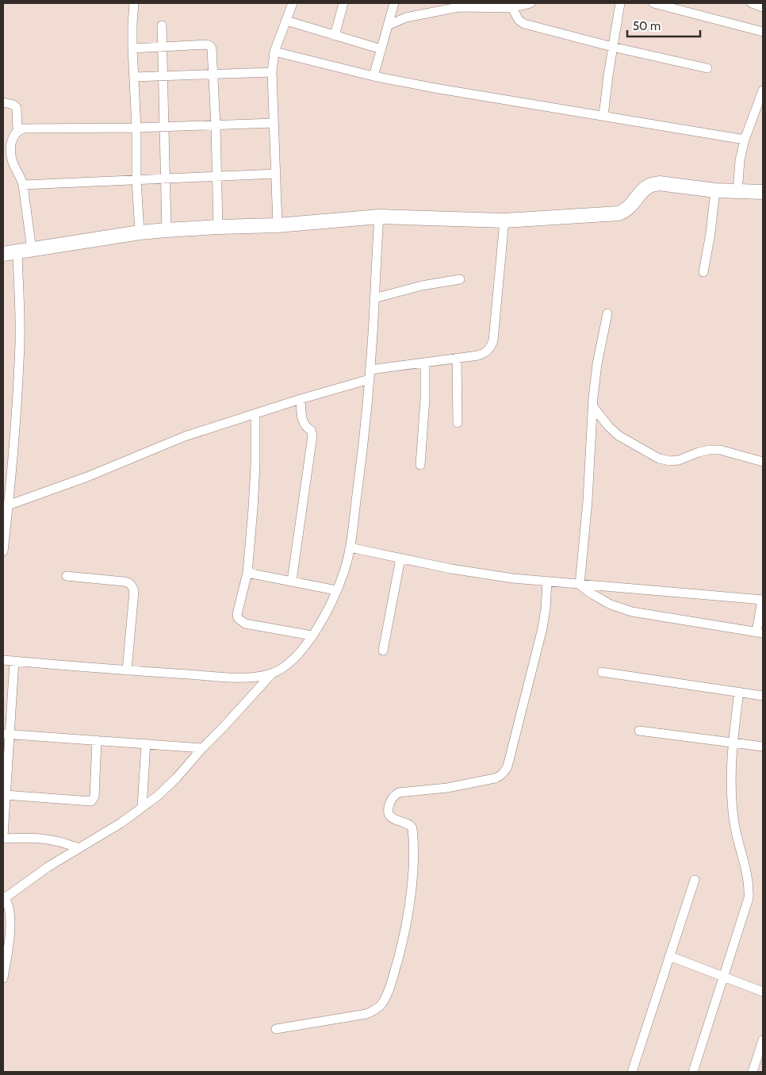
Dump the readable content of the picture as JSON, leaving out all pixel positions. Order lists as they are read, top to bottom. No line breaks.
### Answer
{"scale_bar":"50 m"}
